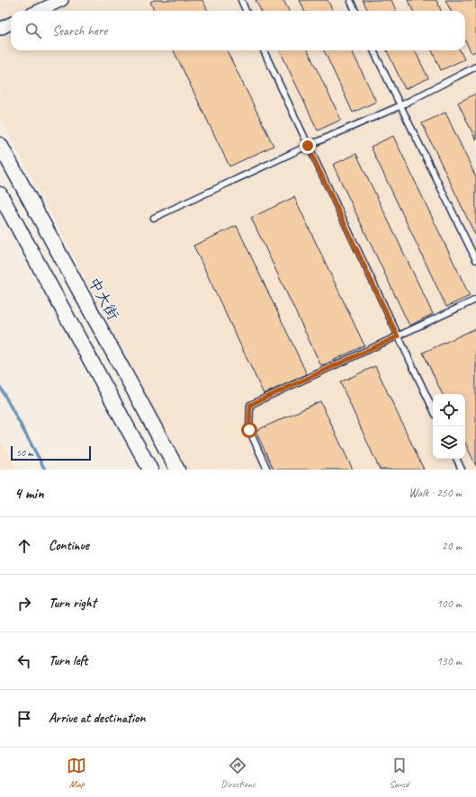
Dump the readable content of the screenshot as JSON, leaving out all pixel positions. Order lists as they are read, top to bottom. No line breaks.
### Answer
{"streets":{"street":["中大街"]},"scale_bar":"50 m","page":{"search":"Search here","scale":"50 m","heading":["4 min","Walk · 250 m"],"list":[["Continue","20 m"],["Turn right","100 m"],["Turn left","130 m"],"Arrive at destination"],"nav":["Map","Directions","Saved"]}}
